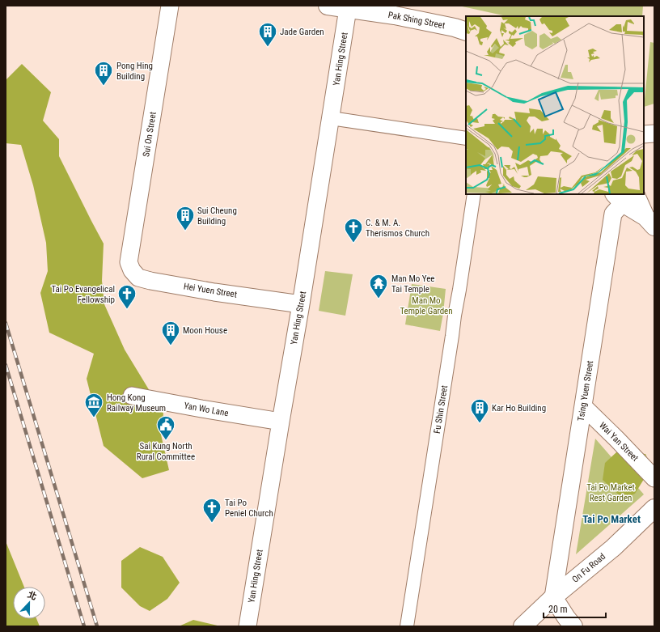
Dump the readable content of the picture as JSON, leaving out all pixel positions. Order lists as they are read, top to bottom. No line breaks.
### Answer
{"streets":{"street":["Pak Shing Street","Yan Hing Street","Sui On Street","Hei Yuen Street","Tsing Yuen Street","Yan Wo Lane","Fu Shin Street","Wai Yan Street","On Fu Road"]},"crossings":[["Pak Shing Street","Yan Hing Street"],["Yan Hing Street","Hei Yuen Street"],["Yan Hing Street","Yan Wo Lane"],["Sui On Street","Hei Yuen Street"],["Tsing Yuen Street","Wai Yan Street"],["Tsing Yuen Street","On Fu Road"]],"districts":["Tai Po Market"],"parks":["Man Mo Temple Garden","Tai Po Market Rest Garden"],"places":{"building":["Jade Garden","Pong Hing Building","Sui Cheung Building","Moon House","Kar Ho Building"],"church":["C. & M. A. Therismos Church","Tai Po Evangelical Fellowship","Tai Po Peniel Church"],"temple":["Man Mo Yee Tai Temple"],"museum":["Hong Kong Railway Museum"],"public building":["Sai Kung North Rural Committee"]},"scale_bar":"20 m","north":"top"}
